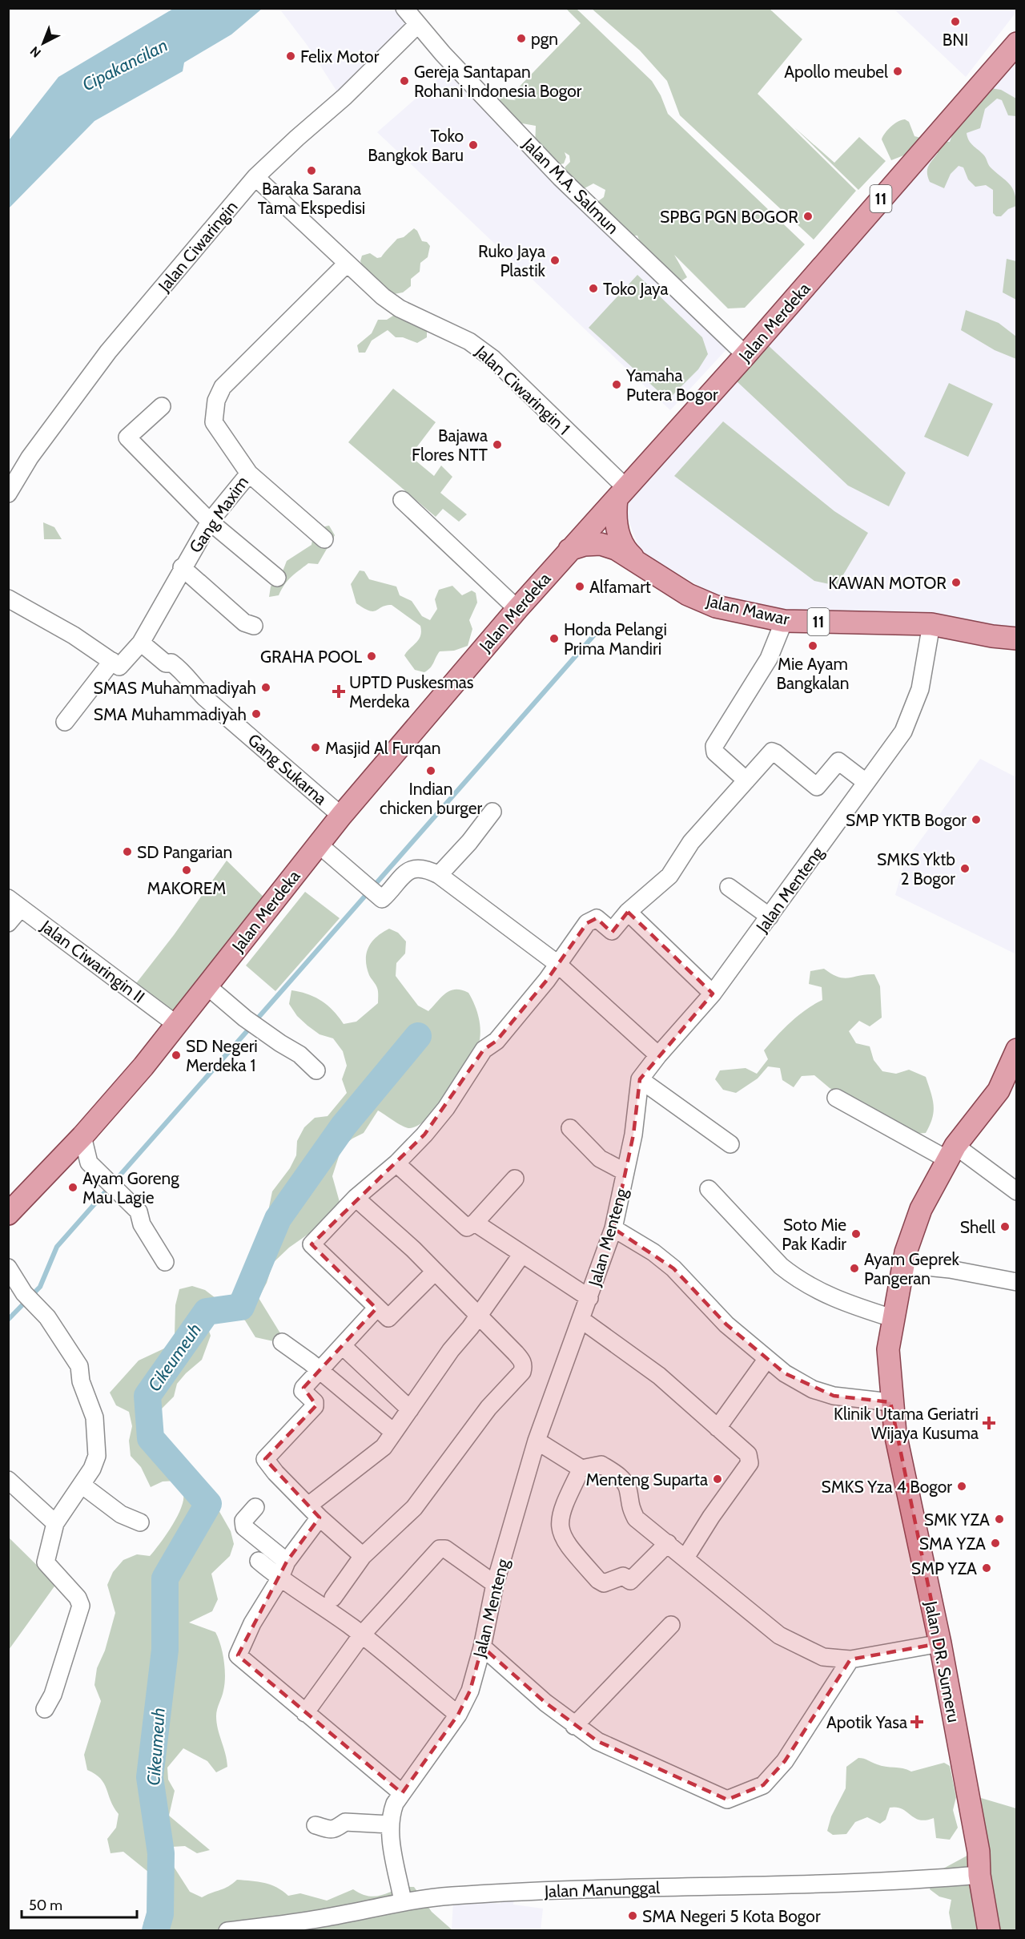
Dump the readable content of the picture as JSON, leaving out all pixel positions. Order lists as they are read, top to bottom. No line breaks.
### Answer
{"streets":{"main road":["11","Jalan Merdeka","Jalan Mawar","Jalan DR. Sumeru"],"street":["Jalan M.A. Salmun","Jalan Ciwaringin","Jalan Ciwaringin 1","Gang Maxim","Gang Sukarna","Jalan Menteng","Jalan Ciwaringin II","Jalan Manunggal"]},"crossings":[["Jalan M.A. Salmun","Jalan Ciwaringin"],["Jalan M.A. Salmun","Jalan Merdeka"],["11","Jalan Merdeka"],["11","Jalan Ciwaringin 1"],["11","Jalan Mawar"],["Jalan Ciwaringin","Jalan Ciwaringin 1"],["Jalan Merdeka","Jalan Ciwaringin 1"],["Jalan Merdeka","Gang Sukarna"],["Jalan Merdeka","Jalan Ciwaringin II"],["Jalan Ciwaringin 1","Gang Maxim"],["Gang Maxim","Gang Sukarna"],["Jalan Mawar","Jalan Menteng"],["Jalan Menteng","Jalan Manunggal"],["Jalan DR. Sumeru","Jalan Manunggal"]],"water":["Cipakancilan","Cikeumeuh"],"places":{"other":["BNI","pgn","Felix Motor","Apollo meubel","Gereja Santapan Rohani Indonesia Bogor","Toko Bangkok Baru","Baraka Sarana Tama Ekspedisi","SPBG PGN BOGOR","Ruko Jaya Plastik","Toko Jaya","Yamaha Putera Bogor","Bajawa Flores NTT","KAWAN MOTOR","Alfamart","Honda Pelangi Prima Mandiri","Mie Ayam Bangkalan","GRAHA POOL","SMAS Muhammadiyah","SMA Muhammadiyah","Masjid Al Furqan","Indian chicken burger","SMP YKTB Bogor","SD Pangarian","SMKS Yktb 2 Bogor","MAKOREM","SD Negeri Merdeka 1","Ayam Goreng Mau Lagie","Shell","Soto Mie Pak Kadir","Ayam Geprek Pangeran","Menteng Suparta","SMKS Yza 4 Bogor","SMK YZA","SMA YZA","SMP YZA","SMA Negeri 5 Kota Bogor"],"health":["UPTD Puskesmas Merdeka","Klinik Utama Geriatri Wijaya Kusuma","Apotik Yasa"]},"scale_bar":"50 m","north":"bottom left"}
